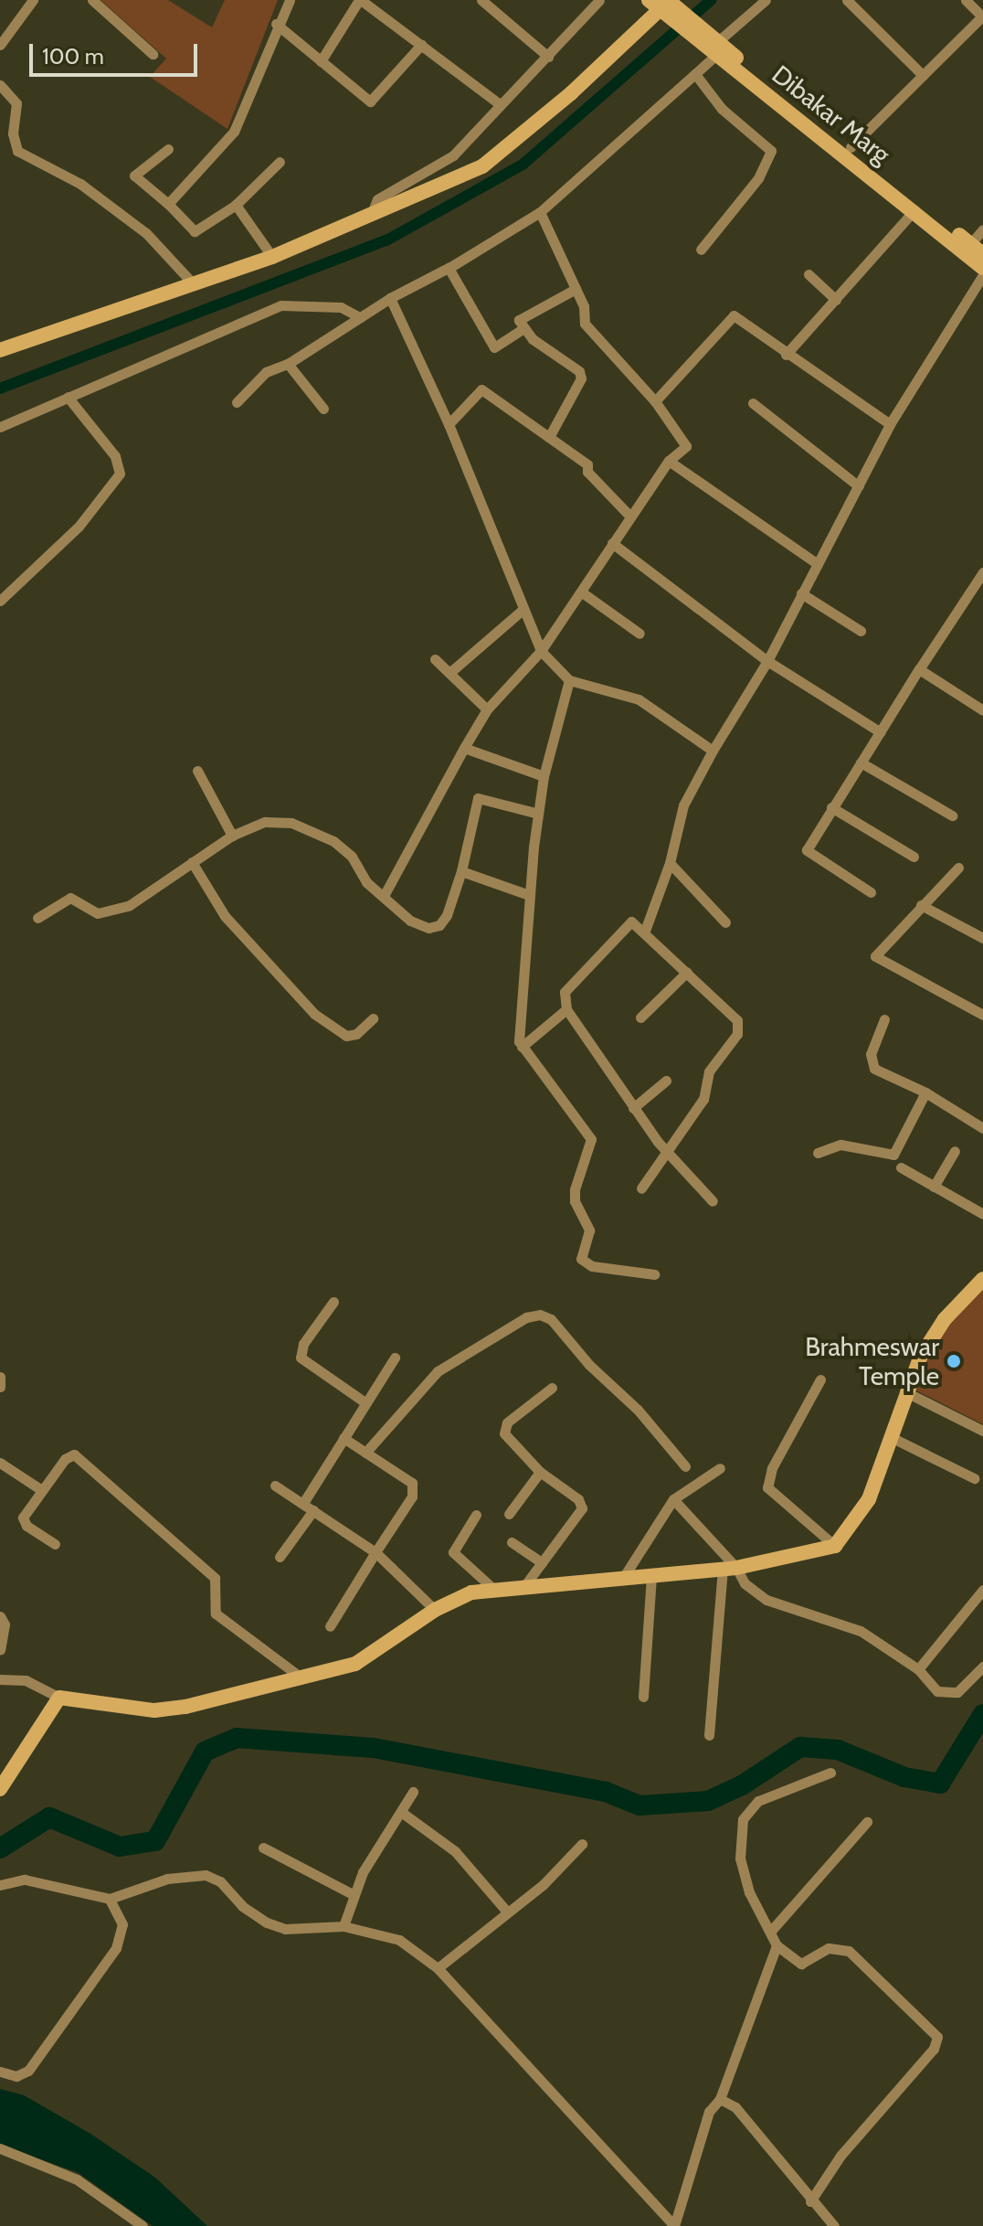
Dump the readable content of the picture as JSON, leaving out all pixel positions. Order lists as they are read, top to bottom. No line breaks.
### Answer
{"streets":{"street":["Dibakar Marg"]},"places":["Brahmeswar Temple"],"scale_bar":"100 m"}
